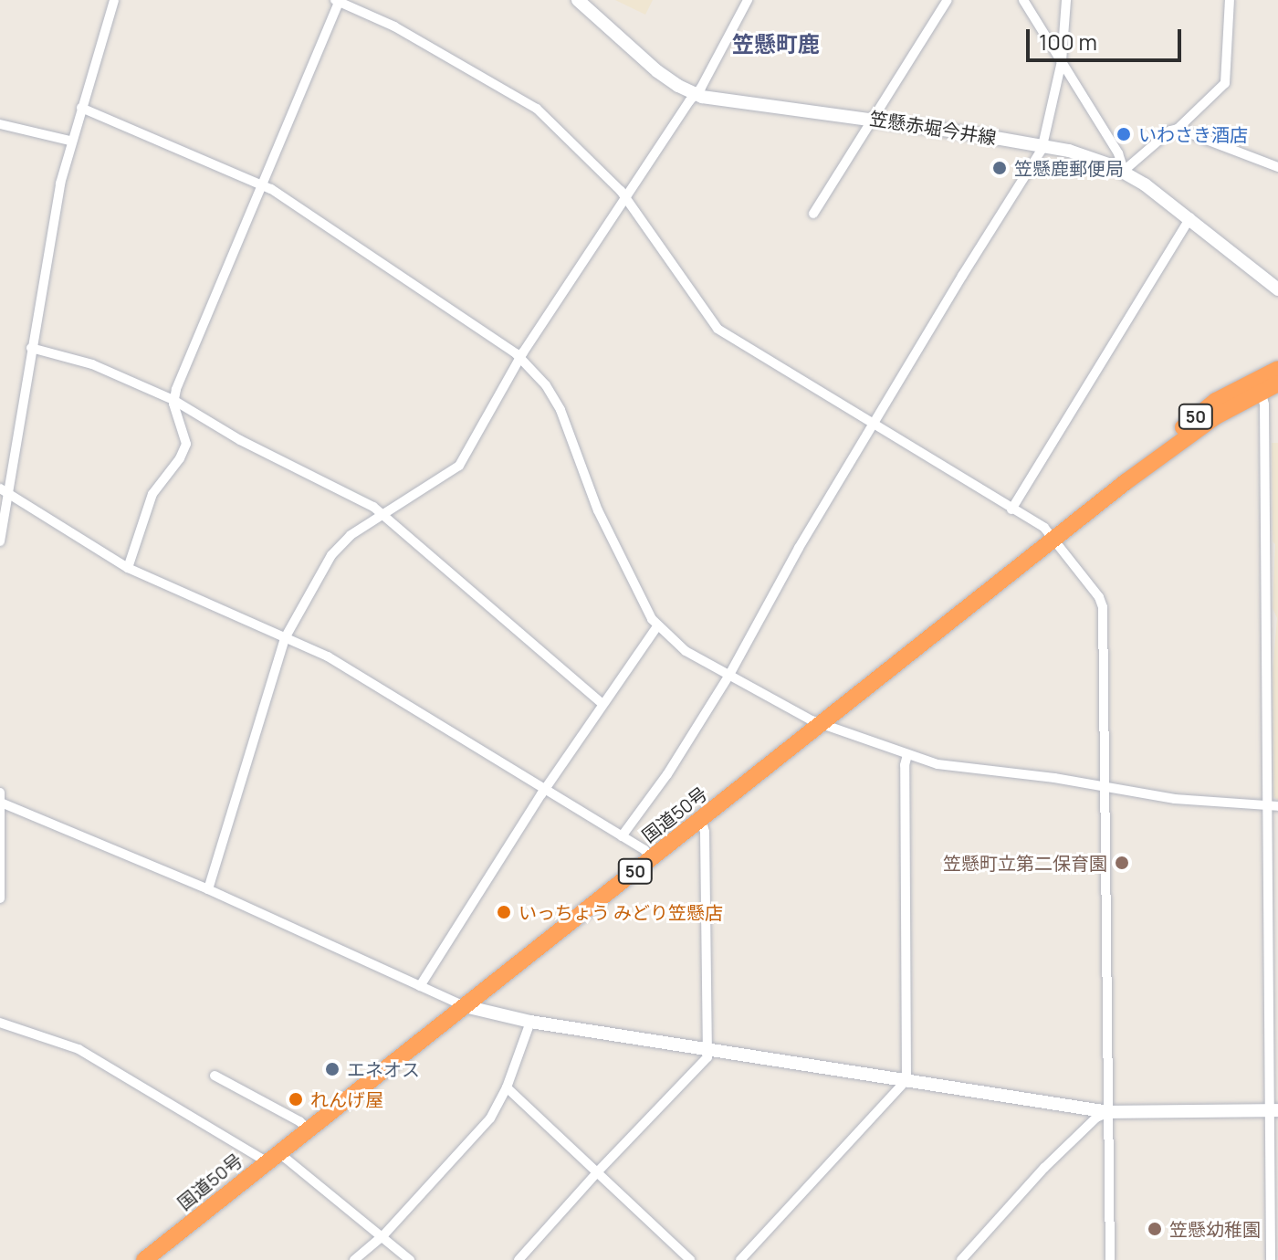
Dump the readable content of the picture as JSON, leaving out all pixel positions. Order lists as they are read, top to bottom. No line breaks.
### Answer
{"streets":{"highway":["50","国道50号"],"street":["笠懸赤堀今井線"]},"crossings":[["50","国道50号"]],"districts":["笠懸町鹿"],"places":["いわさき酒店","笠懸鹿郵便局","笠懸町立第二保育園","いっちょう みどり笠懸店","エネオス","れんげ屋","笠懸幼稚園"],"scale_bar":"100 m"}
